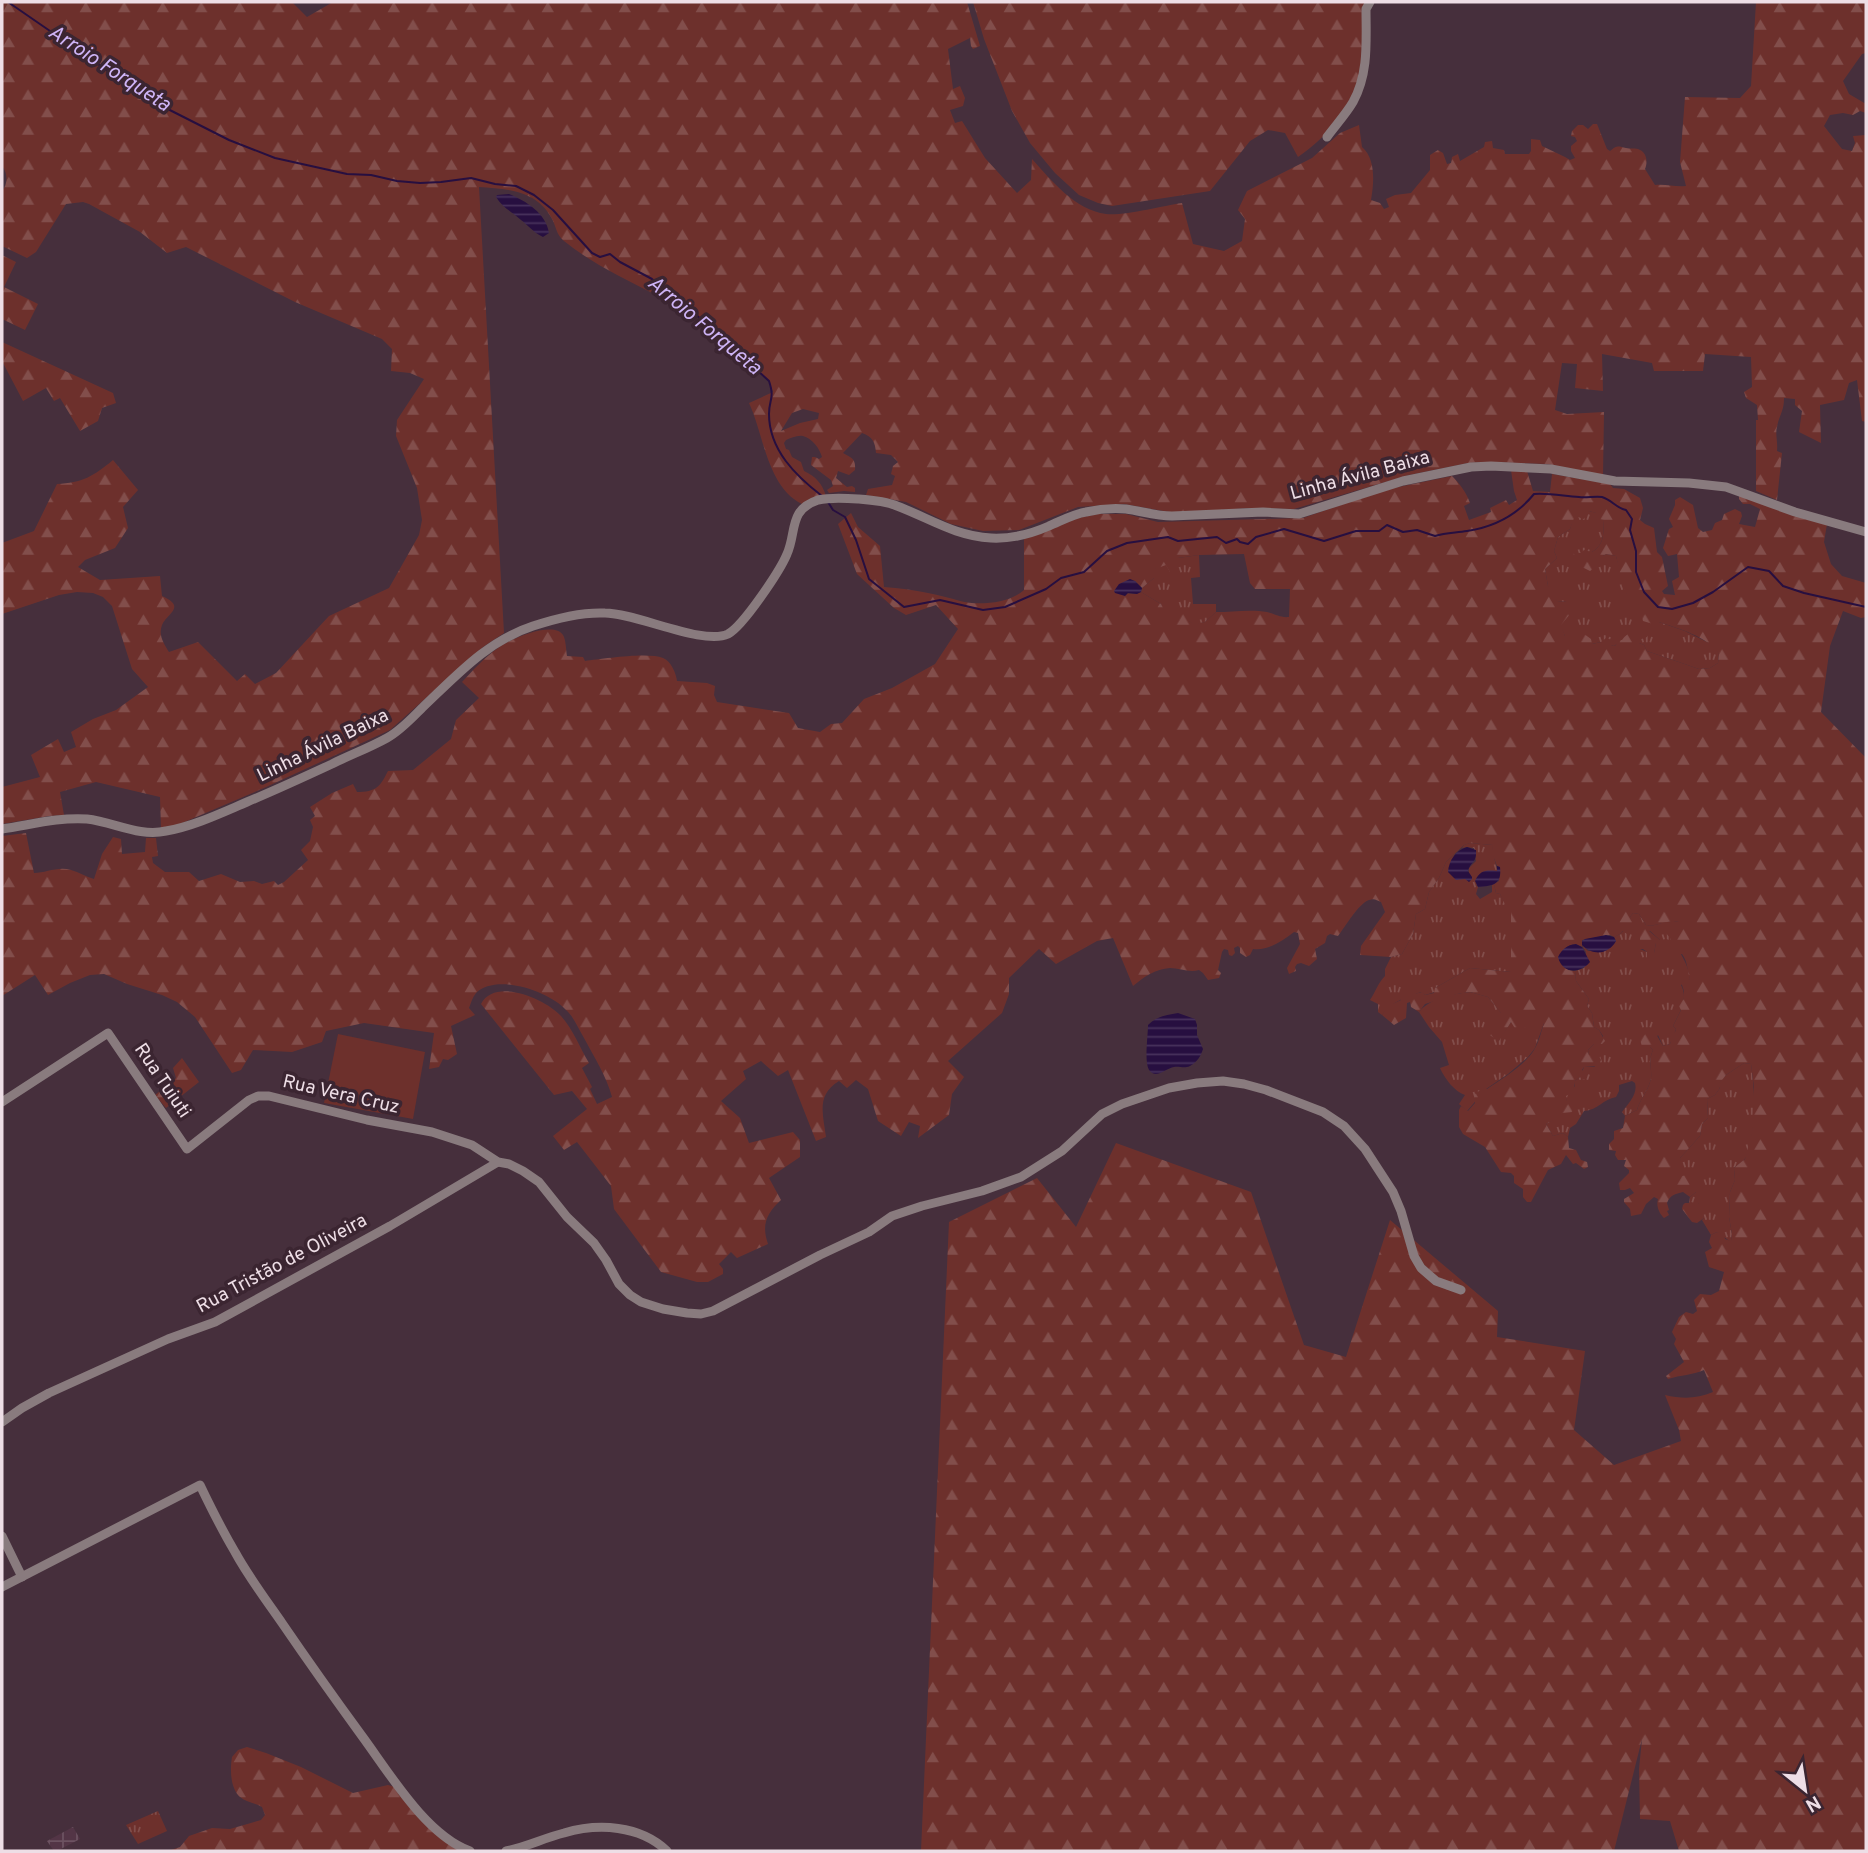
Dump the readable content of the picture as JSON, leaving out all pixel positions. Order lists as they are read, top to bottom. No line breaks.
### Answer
{"streets":{"street":["Linha Ávila Baixa","Rua Tuiuti","Rua Vera Cruz","Rua Tristão de Oliveira"]},"crossings":[["Rua Tuiuti","Rua Vera Cruz"],["Rua Vera Cruz","Rua Tristão de Oliveira"]],"water":["Arroio Forqueta"],"north":"bottom right"}
